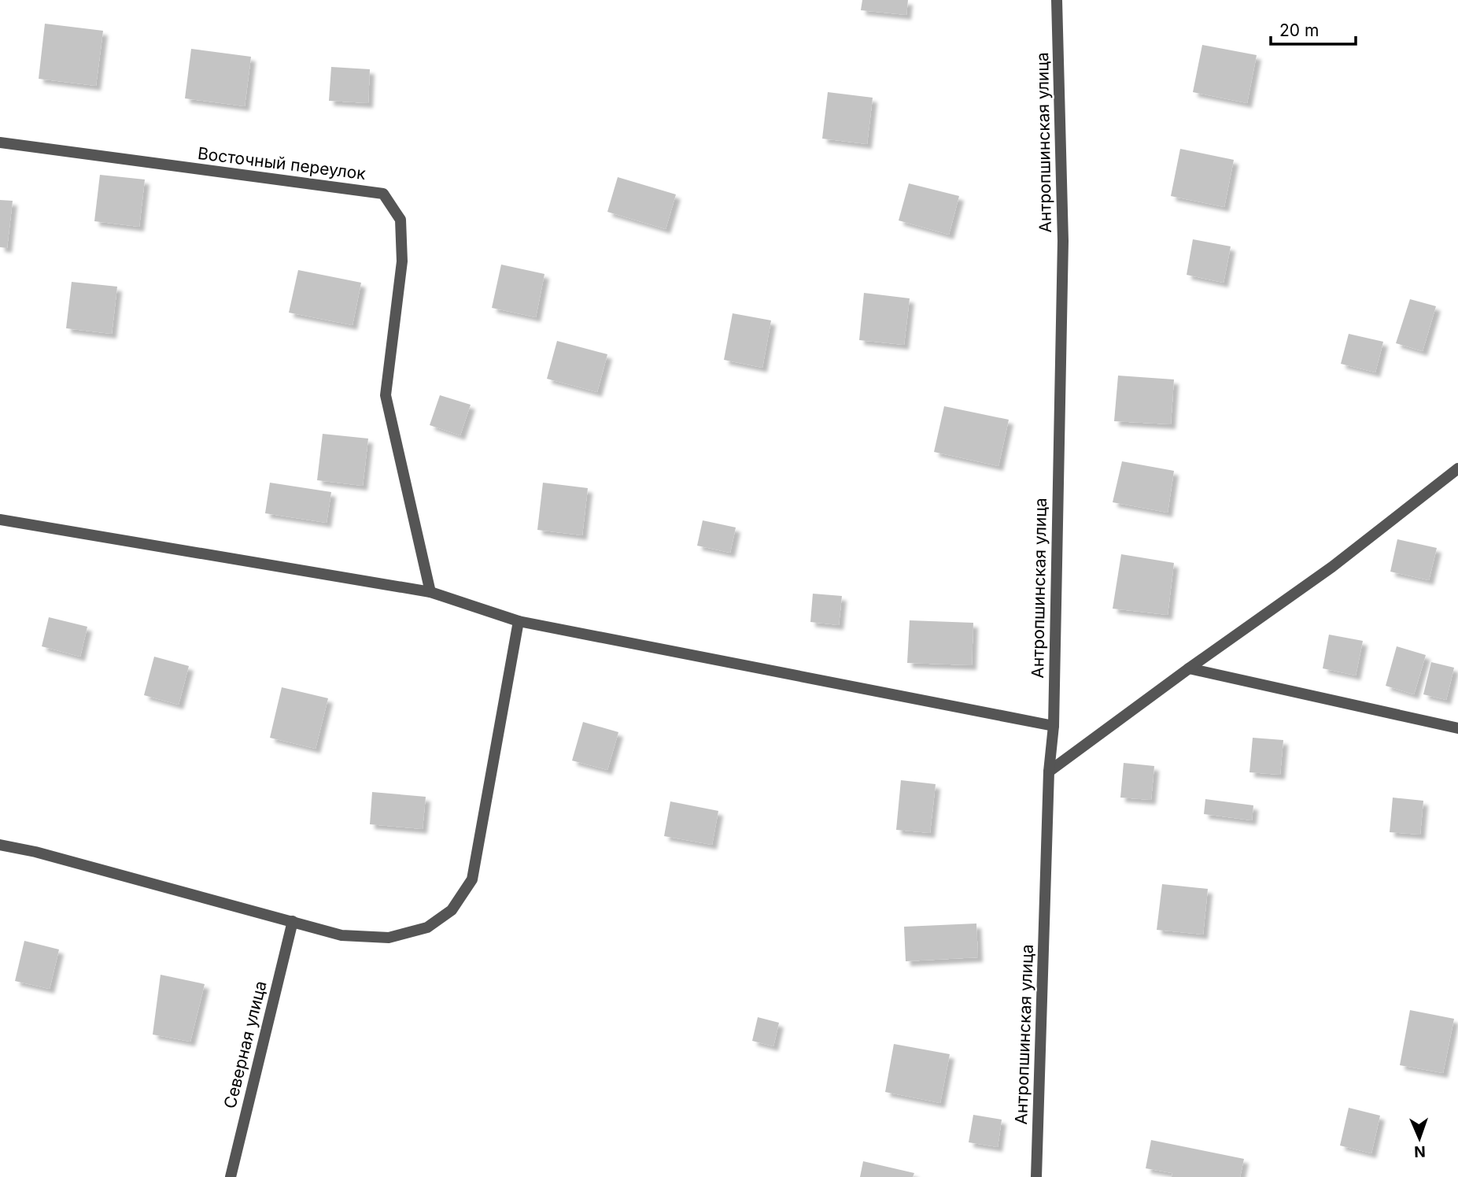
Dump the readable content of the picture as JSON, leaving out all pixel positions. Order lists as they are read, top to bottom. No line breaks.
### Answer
{"streets":{"street":["Антропшинская улица","Восточный переулок","Северная улица"]},"scale_bar":"20 m","north":"bottom"}
